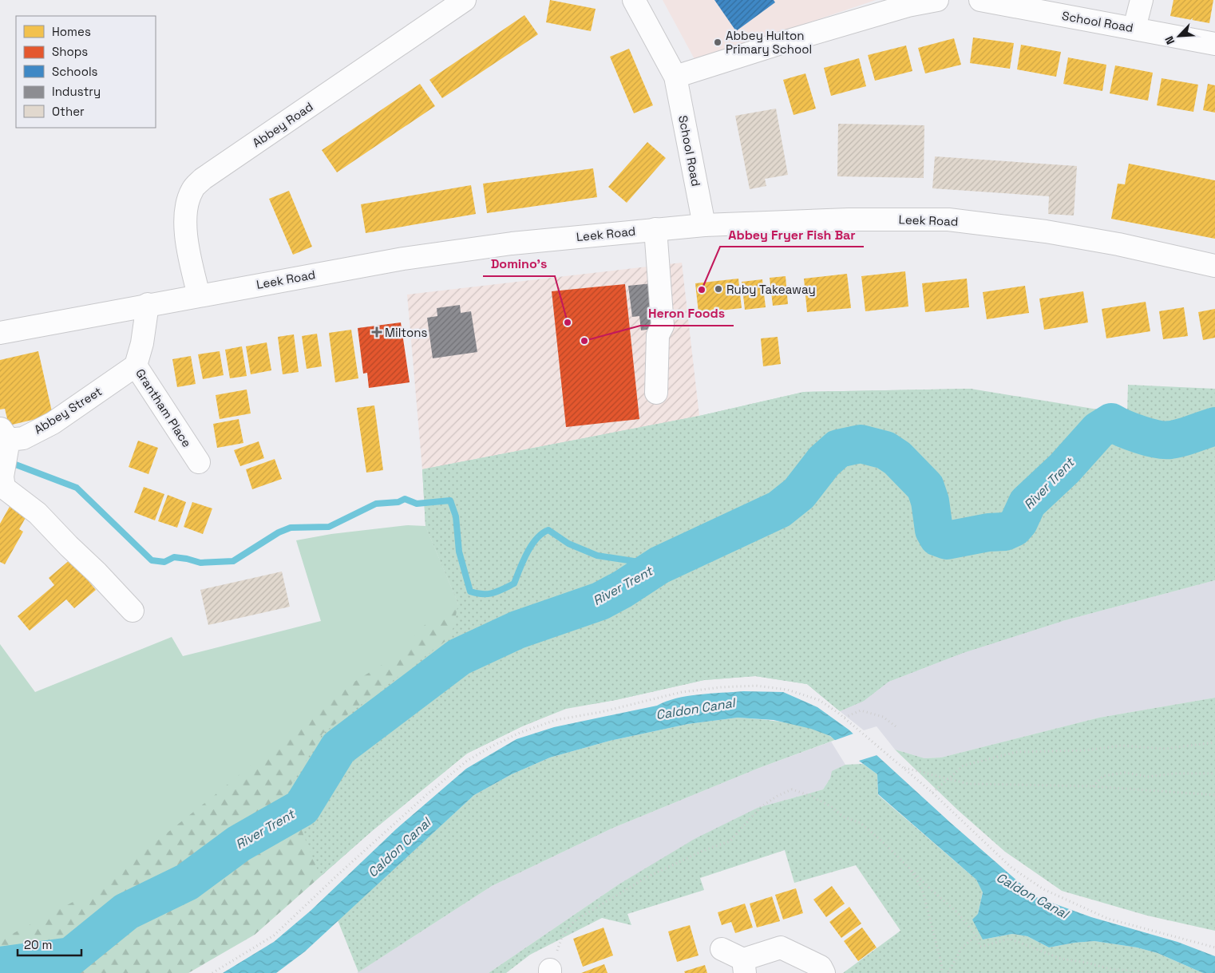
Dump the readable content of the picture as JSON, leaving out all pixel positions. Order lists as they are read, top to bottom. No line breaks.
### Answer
{"streets":{"street":["School Road","Abbey Road","Leek Road","Grantham Place","Abbey Street"]},"crossings":[["School Road","Leek Road"],["Abbey Road","Leek Road"],["Leek Road","Grantham Place"],["Grantham Place","Abbey Street"]],"water":["River Trent","Caldon Canal"],"places":{"other":["Abbey Hulton Primary School","Ruby Takeaway","Abbey Fryer Fish Bar","Domino's","Heron Foods"],"health":["Miltons"]},"legend":["Homes","Shops","Schools","Industry","Other"],"scale_bar":"20 m","north":"bottom left"}
